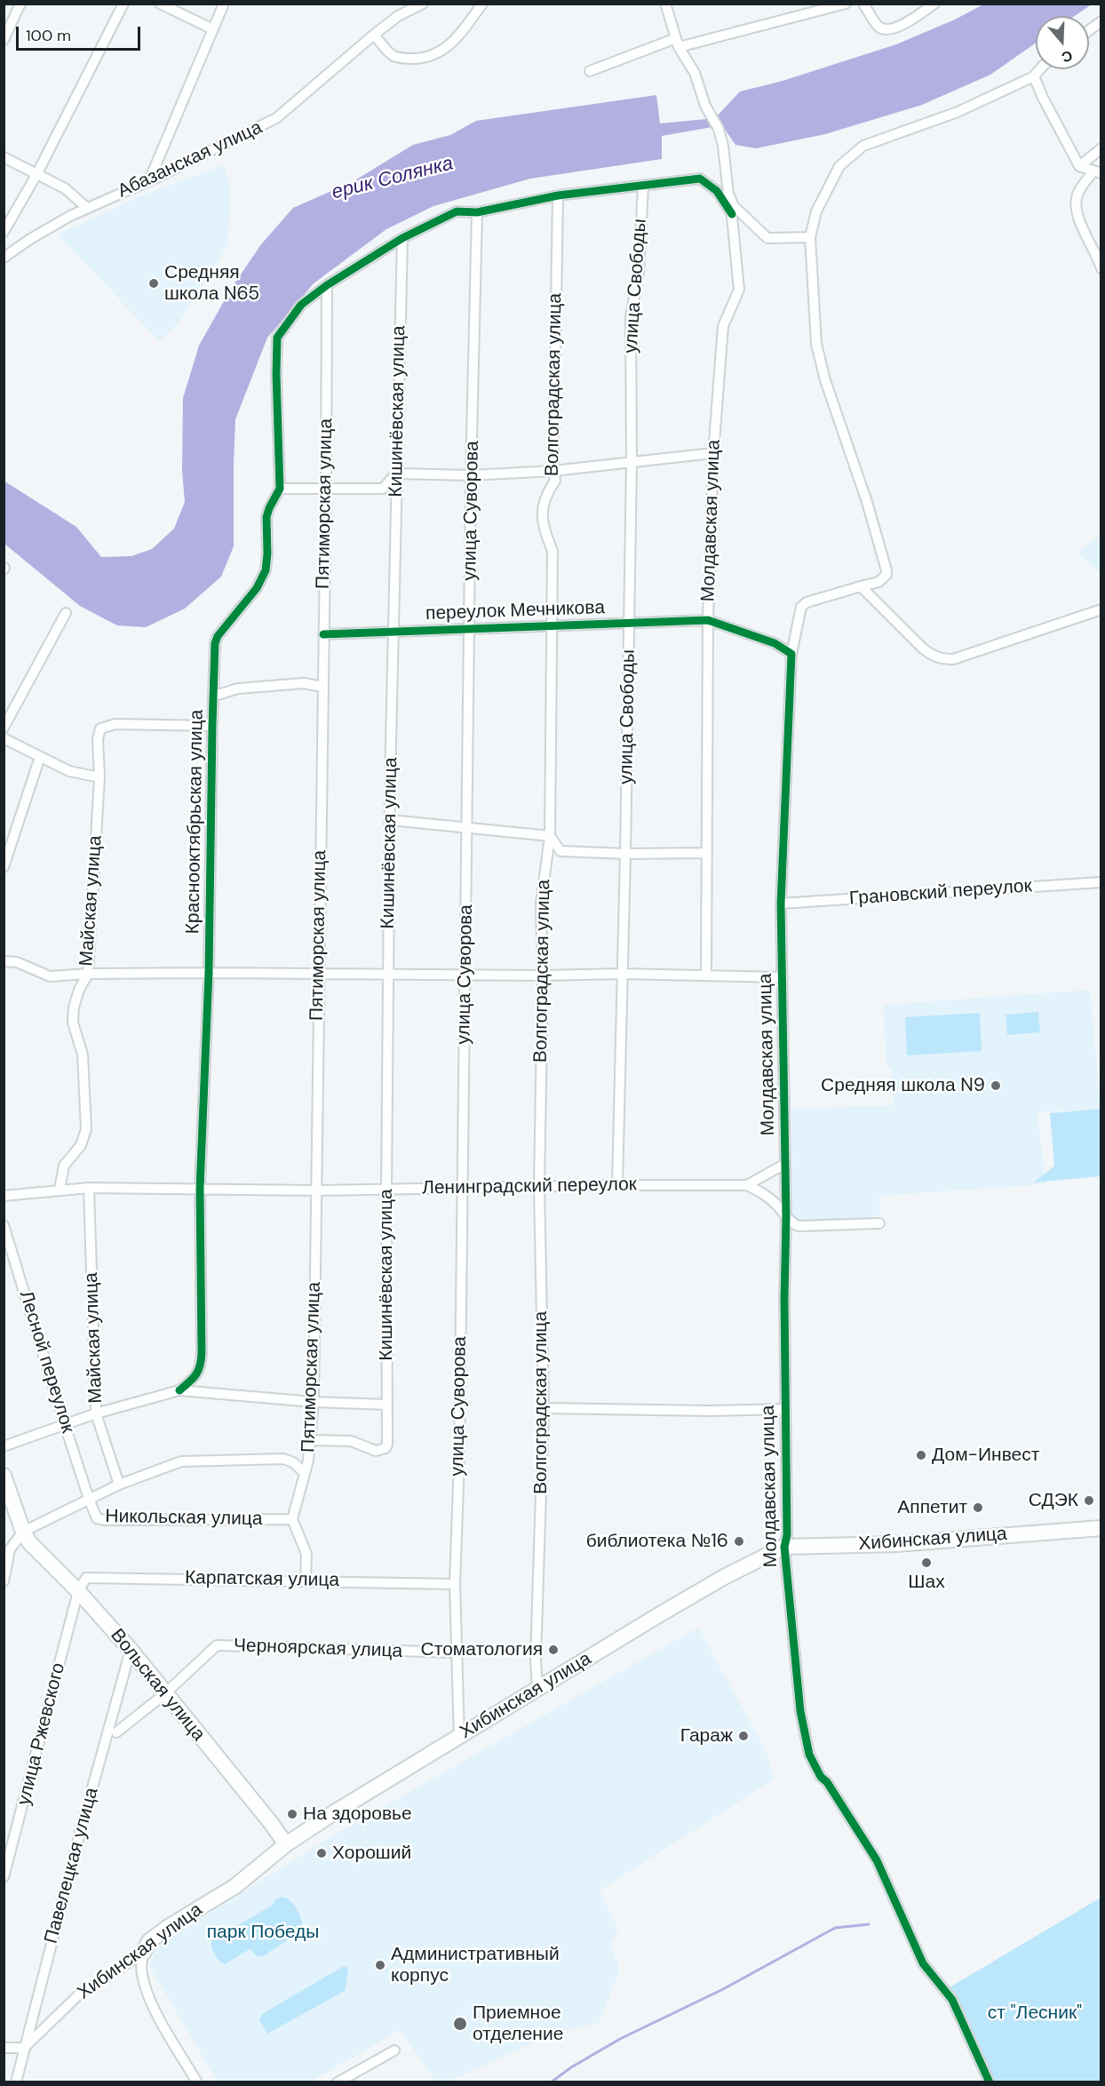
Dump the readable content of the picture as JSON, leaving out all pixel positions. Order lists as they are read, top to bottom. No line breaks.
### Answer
{"streets":{"street":["Абазанская улица","улица Свободы","Волгоградская улица","Кишинёвская улица","Пятиморская улица","улица Суворова","Молдавская улица","переулок Мечникова","Краснооктябрьская улица","Грановский переулок","Майская улица","Ленинградский переулок","Лесной переулок","Никольская улица","Хибинская улица","Карпатская улица","Черноярская улица","Вольская улица","улица Ржевского","Павелецкая улица"]},"crossings":[["улица Свободы","переулок Мечникова"],["улица Свободы","Краснооктябрьская улица"],["улица Свободы","Ленинградский переулок"],["Волгоградская улица","переулок Мечникова"],["Волгоградская улица","Краснооктябрьская улица"],["Волгоградская улица","Ленинградский переулок"],["Волгоградская улица","Хибинская улица"],["Кишинёвская улица","Пятиморская улица"],["Кишинёвская улица","переулок Мечникова"],["Кишинёвская улица","Краснооктябрьская улица"],["Кишинёвская улица","Ленинградский переулок"],["Пятиморская улица","переулок Мечникова"],["Пятиморская улица","Краснооктябрьская улица"],["Пятиморская улица","Ленинградский переулок"],["Пятиморская улица","Никольская улица"],["улица Суворова","переулок Мечникова"],["улица Суворова","Краснооктябрьская улица"],["улица Суворова","Ленинградский переулок"],["улица Суворова","Хибинская улица"],["улица Суворова","Карпатская улица"],["улица Суворова","Черноярская улица"],["Молдавская улица","переулок Мечникова"],["Молдавская улица","Краснооктябрьская улица"],["Молдавская улица","Грановский переулок"],["Молдавская улица","Хибинская улица"],["Краснооктябрьская улица","Майская улица"],["Краснооктябрьская улица","Ленинградский переулок"],["Майская улица","Ленинградский переулок"],["Лесной переулок","Никольская улица"],["Хибинская улица","Вольская улица"],["Хибинская улица","Павелецкая улица"],["Карпатская улица","Вольская улица"],["Карпатская улица","улица Ржевского"],["Черноярская улица","Вольская улица"],["Вольская улица","улица Ржевского"],["Вольская улица","Павелецкая улица"]],"water":["ерик Солянка"],"parks":["парк Победы","ст \"Лесник\""],"places":["Средняя школа N65","Средняя школа N9","Дом-Инвест","СДЭК","Аппетит","библиотека №16","Шах","Стоматология","Гараж","На здоровье","Хороший","Административный корпус","Приемное отделение"],"scale_bar":"100 m","north":"bottom"}
